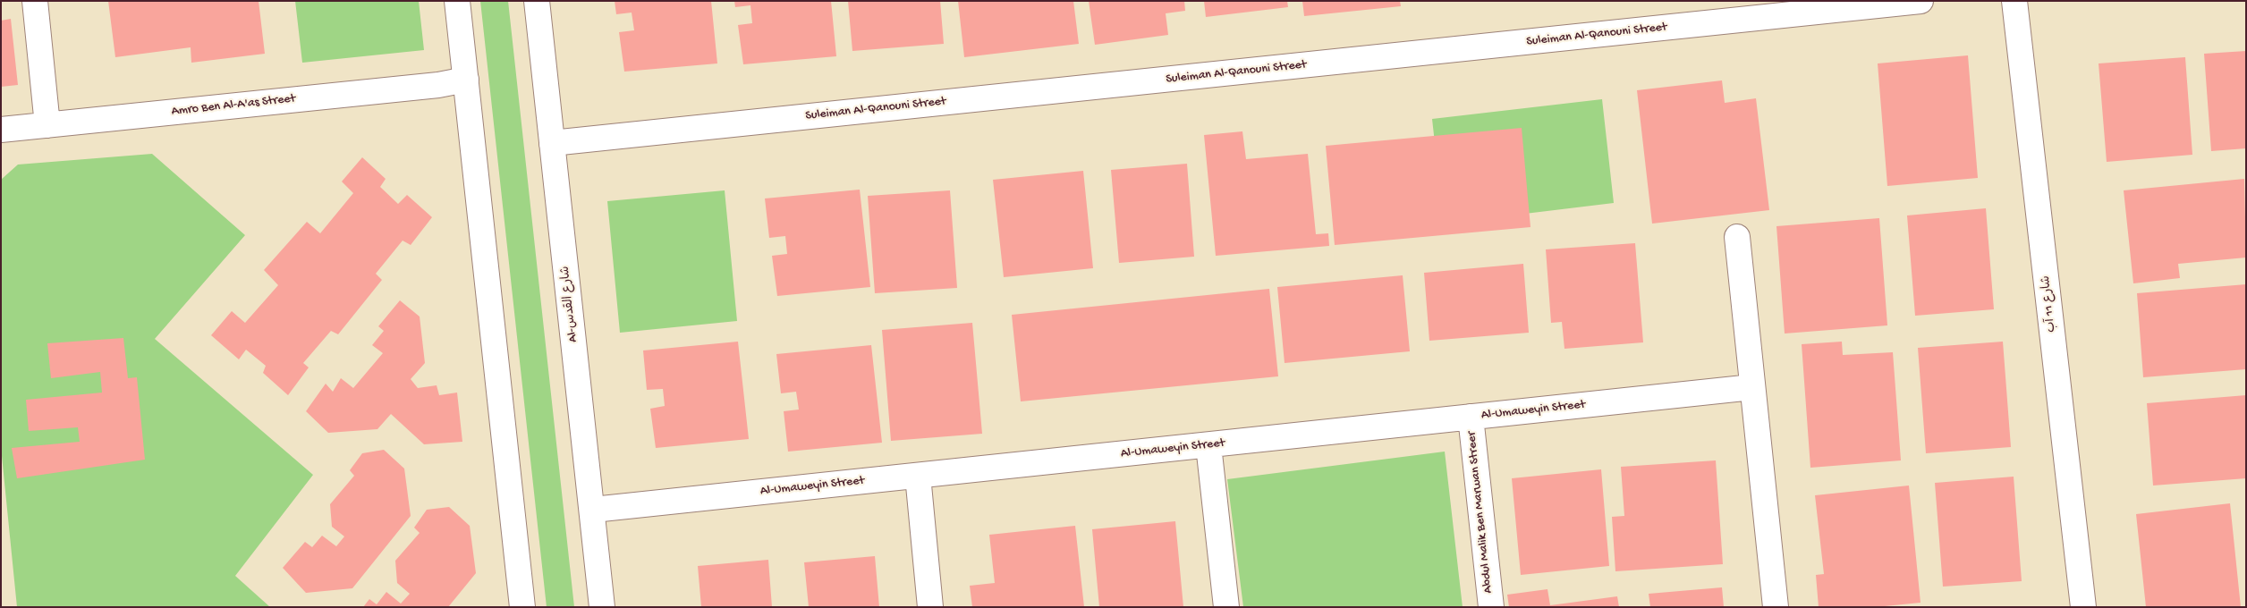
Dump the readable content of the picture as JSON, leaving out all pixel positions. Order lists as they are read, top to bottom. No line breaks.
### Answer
{"streets":{"street":["Suleiman Al-Qanouni Street","Amro Ben Al-A'as Street","Al-شارع القدس","شارع 11 آب","Al-Umaweyin Street","Abdul Malik Ben Marwan Streer"]},"crossings":[["Suleiman Al-Qanouni Street","Al-شارع القدس"],["Al-شارع القدس","Al-Umaweyin Street"],["Al-Umaweyin Street","Abdul Malik Ben Marwan Streer"]]}
